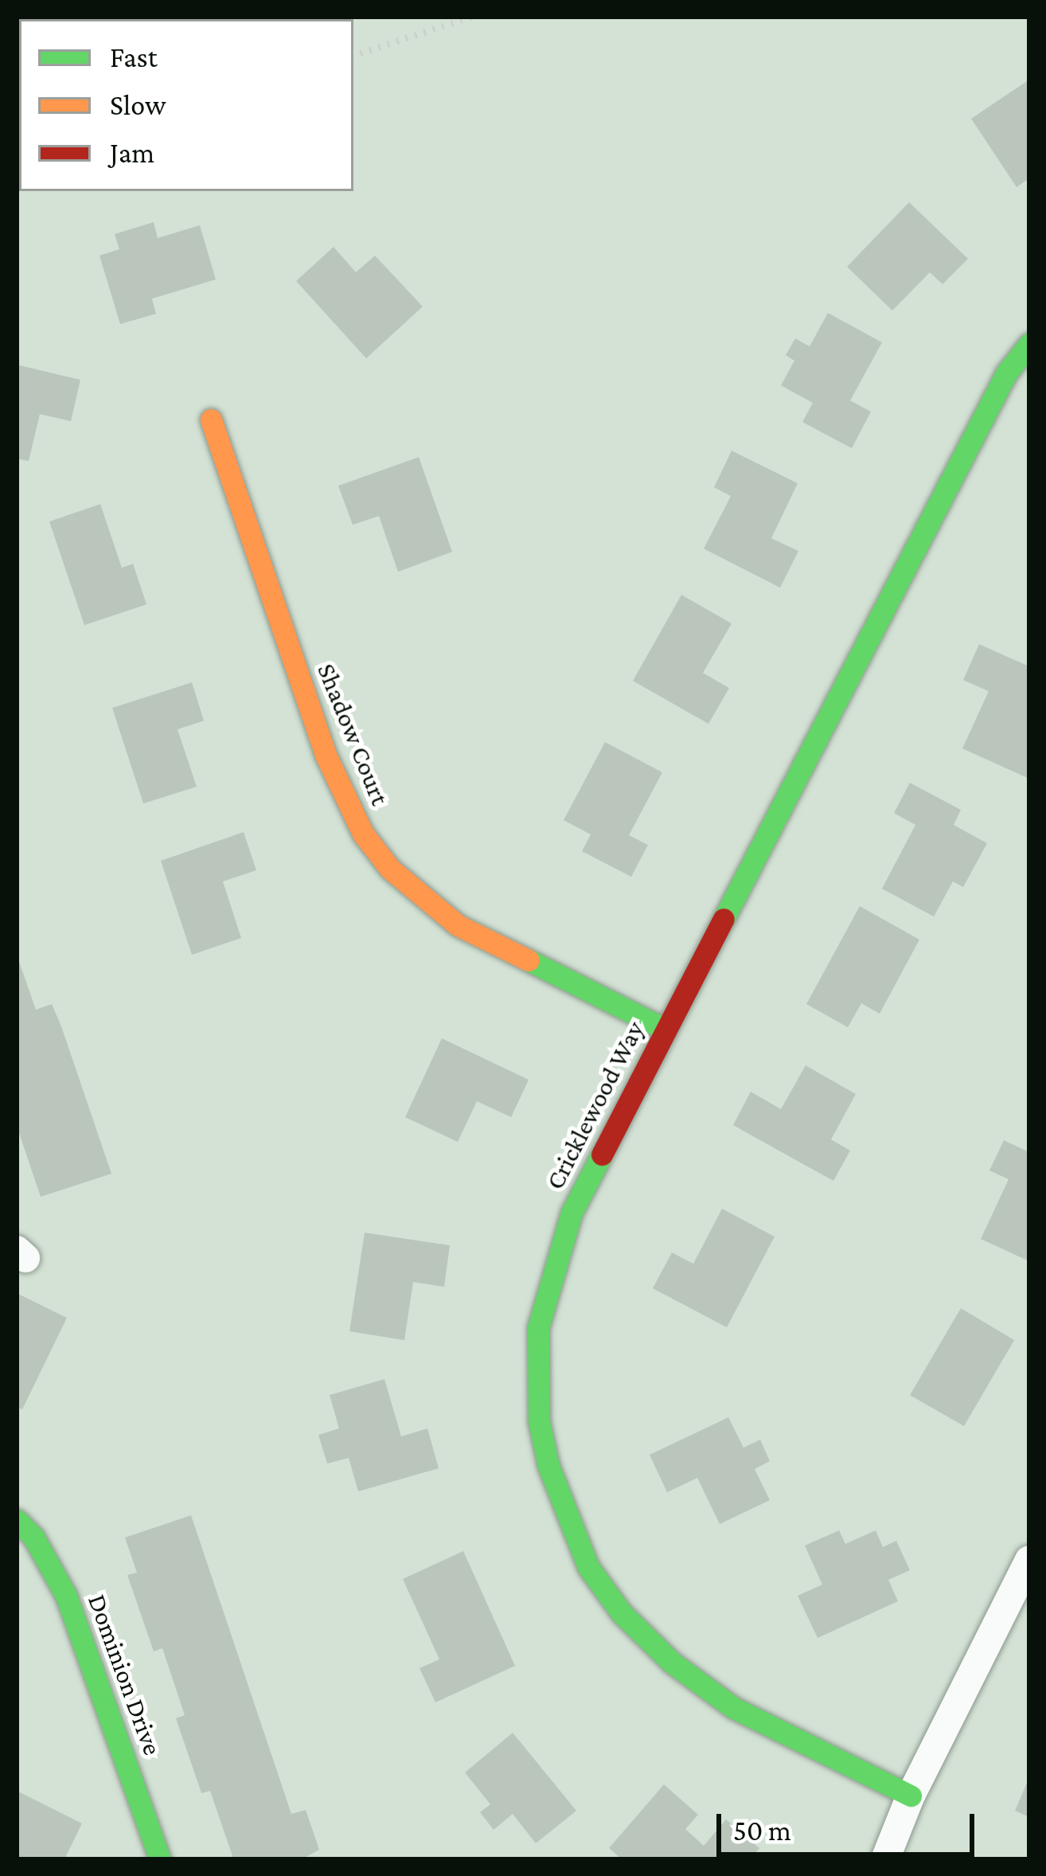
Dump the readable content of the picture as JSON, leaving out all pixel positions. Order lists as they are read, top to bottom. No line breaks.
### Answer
{"streets":{"street":["Shadow Court","Cricklewood Way","Dominion Drive"]},"crossings":[["Shadow Court","Cricklewood Way"]],"legend":["Fast","Slow","Jam"],"scale_bar":"50 m"}
